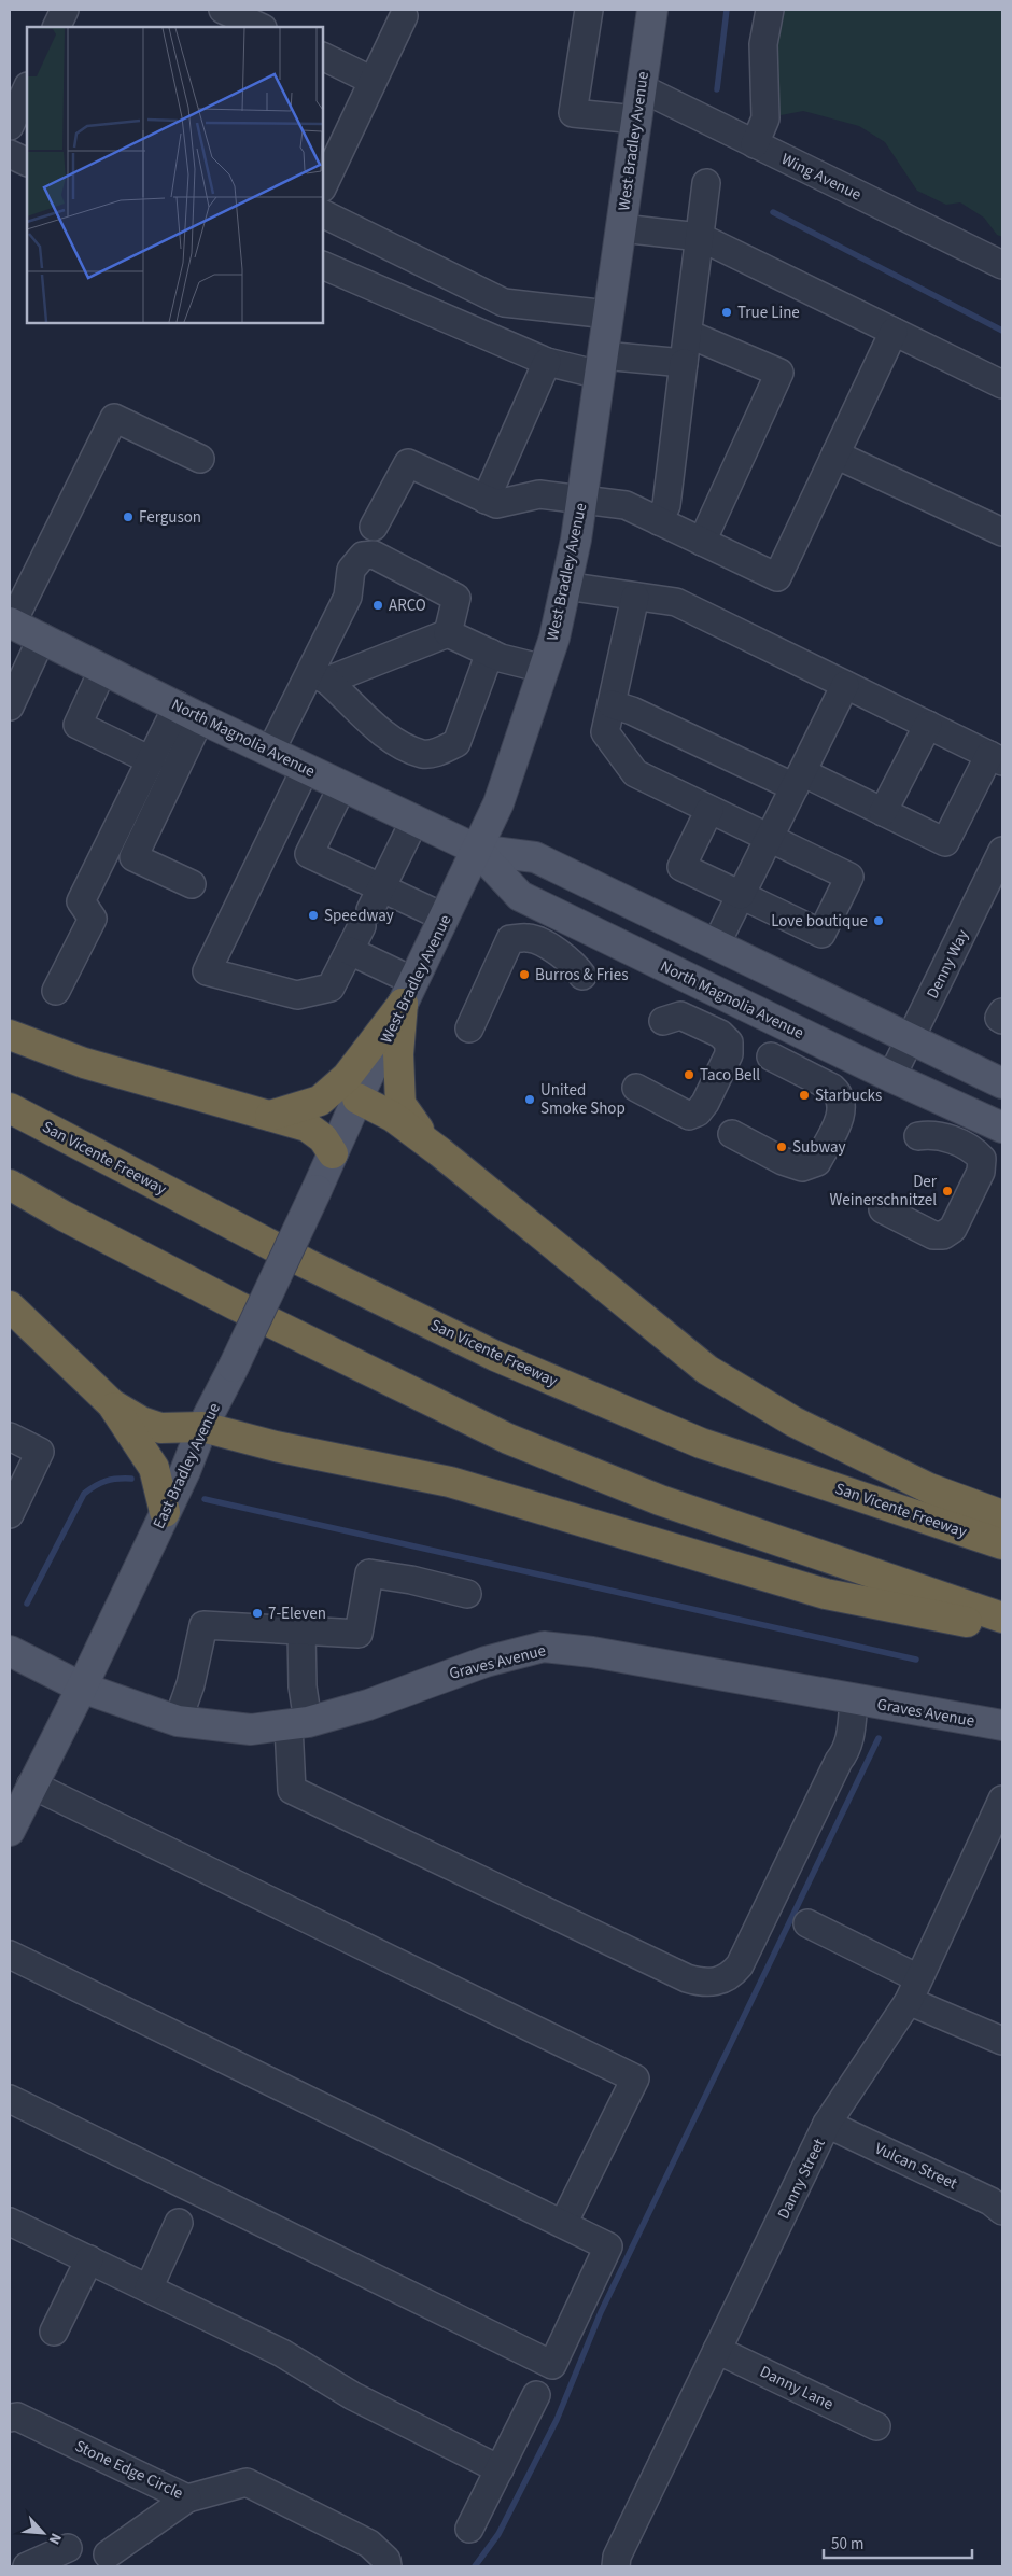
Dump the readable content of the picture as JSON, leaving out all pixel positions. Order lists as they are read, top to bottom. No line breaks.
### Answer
{"streets":{"highway":["San Vicente Freeway"],"main road":["West Bradley Avenue","North Magnolia Avenue","East Bradley Avenue","Graves Avenue"],"street":["Wing Avenue","Denny Way","Vulcan Street","Danny Street","Danny Lane","Stone Edge Circle"]},"crossings":[["West Bradley Avenue","Wing Avenue"],["West Bradley Avenue","North Magnolia Avenue"],["West Bradley Avenue","East Bradley Avenue"],["North Magnolia Avenue","Denny Way"],["East Bradley Avenue","Graves Avenue"],["Vulcan Street","Danny Street"],["Danny Street","Danny Lane"]],"places":["True Line","Ferguson","ARCO","Speedway","Love boutique","Burros & Fries","Taco Bell","Starbucks","United Smoke Shop","Subway","Der Weinerschnitzel","7-Eleven"],"scale_bar":"50 m","north":"bottom right"}
